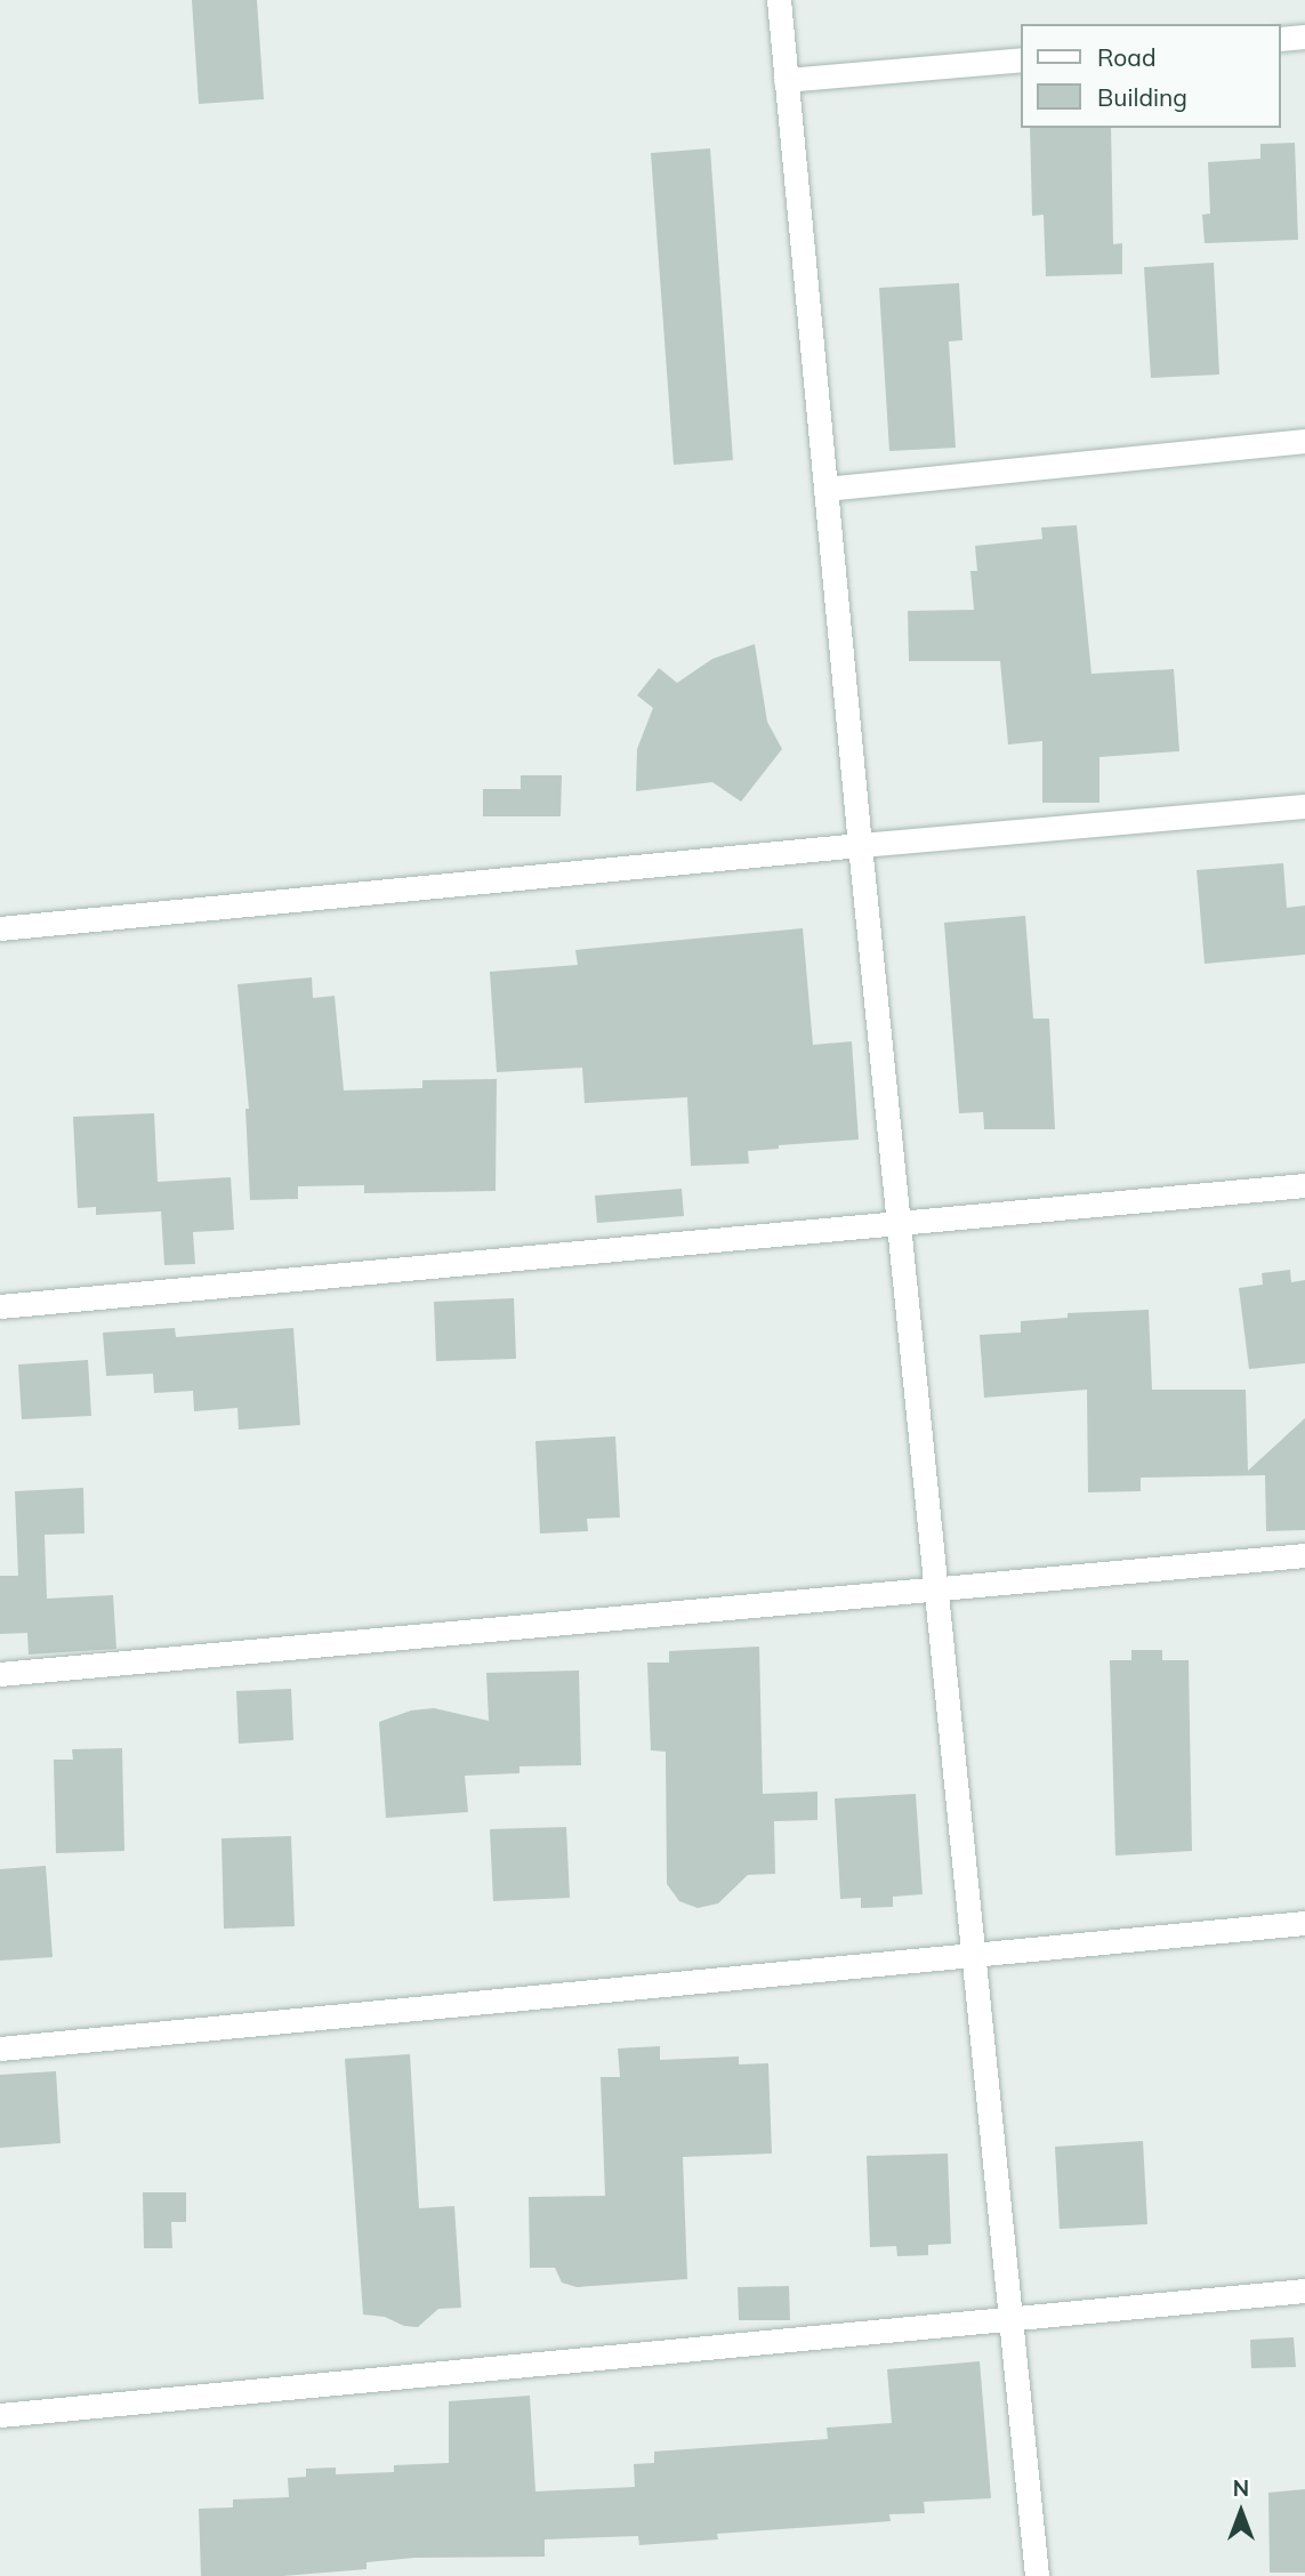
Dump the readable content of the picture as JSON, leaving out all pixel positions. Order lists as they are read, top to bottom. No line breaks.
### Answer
{"legend":["Road","Building"],"north":"top"}
